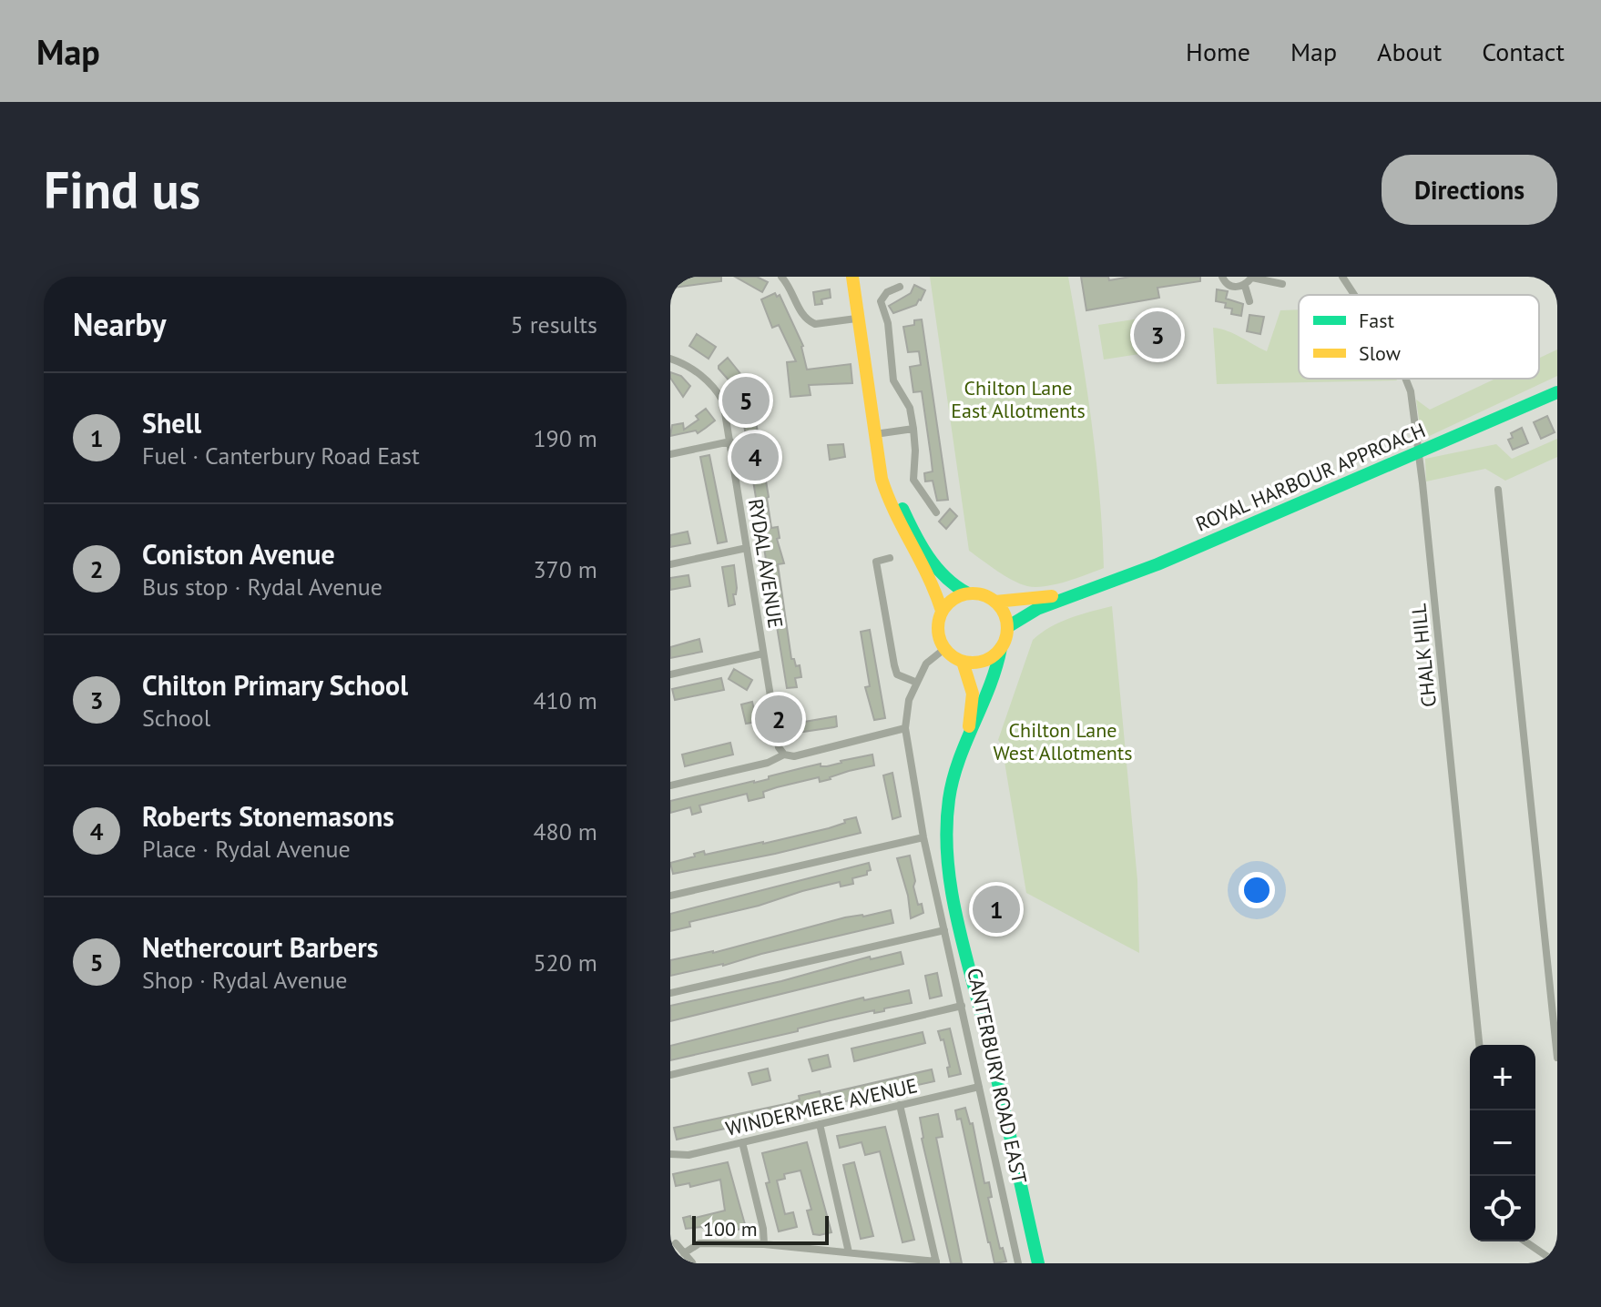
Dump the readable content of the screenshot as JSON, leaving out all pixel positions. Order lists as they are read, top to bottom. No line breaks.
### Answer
{"streets":{"main road":["ROYAL HARBOUR APPROACH","CANTERBURY ROAD EAST"],"street":["RYDAL AVENUE","CHALK HILL","WINDERMERE AVENUE"]},"crossings":[["ROYAL HARBOUR APPROACH","CANTERBURY ROAD EAST"],["CANTERBURY ROAD EAST","WINDERMERE AVENUE"]],"parks":["Chilton Lane East Allotments","Chilton Lane West Allotments"],"legend":["Fast","Slow"],"scale_bar":"100 m","page":{"header":"Map","nav":["Home","Map","About","Contact"],"buttons":"Directions","title":"Find us","heading":["Nearby","5 results"],"pins":["3","5","4","2","1"],"list":[{"mark":"1","name":"Shell","note":"Fuel · Canterbury Road East","value":"190 m"},{"mark":"2","name":"Coniston Avenue","note":"Bus stop · Rydal Avenue","value":"370 m"},{"mark":"3","name":"Chilton Primary School","note":"School","value":"410 m"},{"mark":"4","name":"Roberts Stonemasons","note":"Place · Rydal Avenue","value":"480 m"},{"mark":"5","name":"Nethercourt Barbers","note":"Shop · Rydal Avenue","value":"520 m"}],"map_buttons":["+","−"],"scale":"100 m"}}
